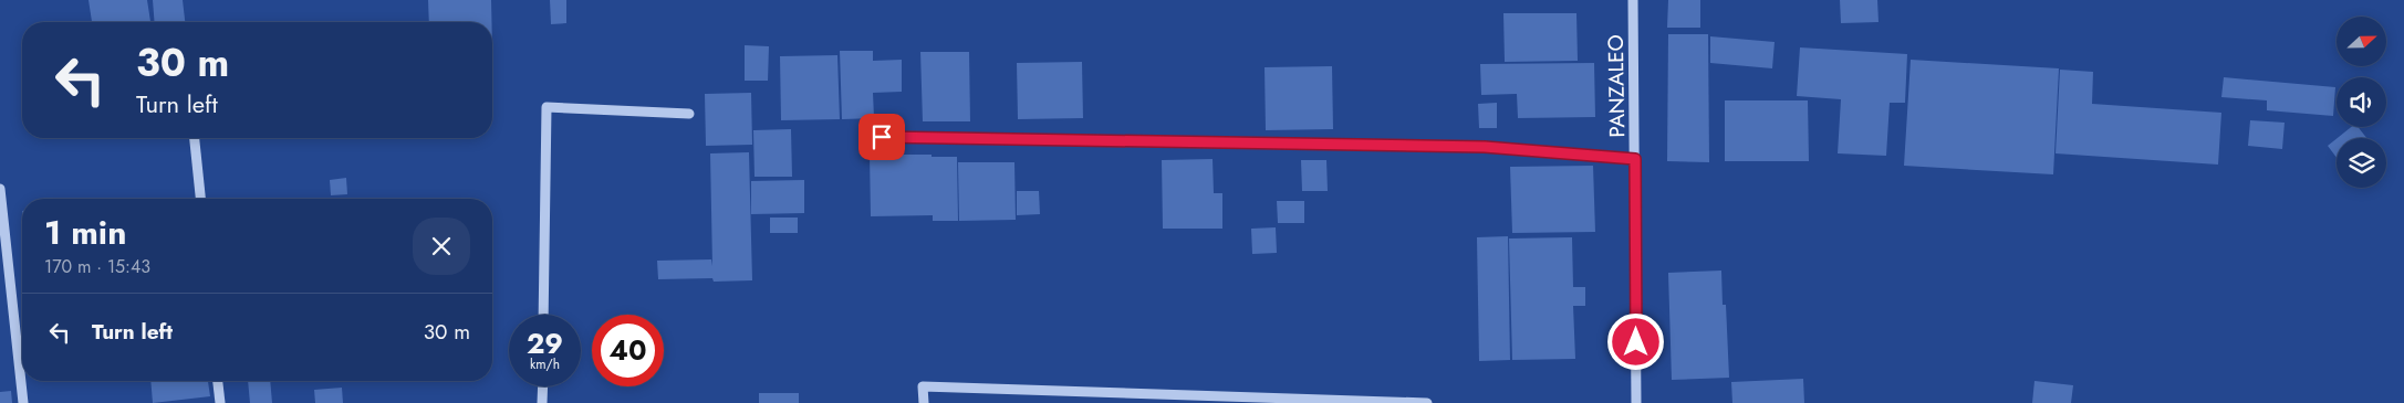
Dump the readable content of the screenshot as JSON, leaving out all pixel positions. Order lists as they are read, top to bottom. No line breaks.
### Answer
{"streets":{"street":["PANZALEO"]},"north":"right","page":{"turn":["30 m","Turn left"],"heading":["1 min","170 m · 15:43"],"list":[{"name":"Turn left","value":"30 m"}],"speed":"29 km/h","limit":"40"}}
